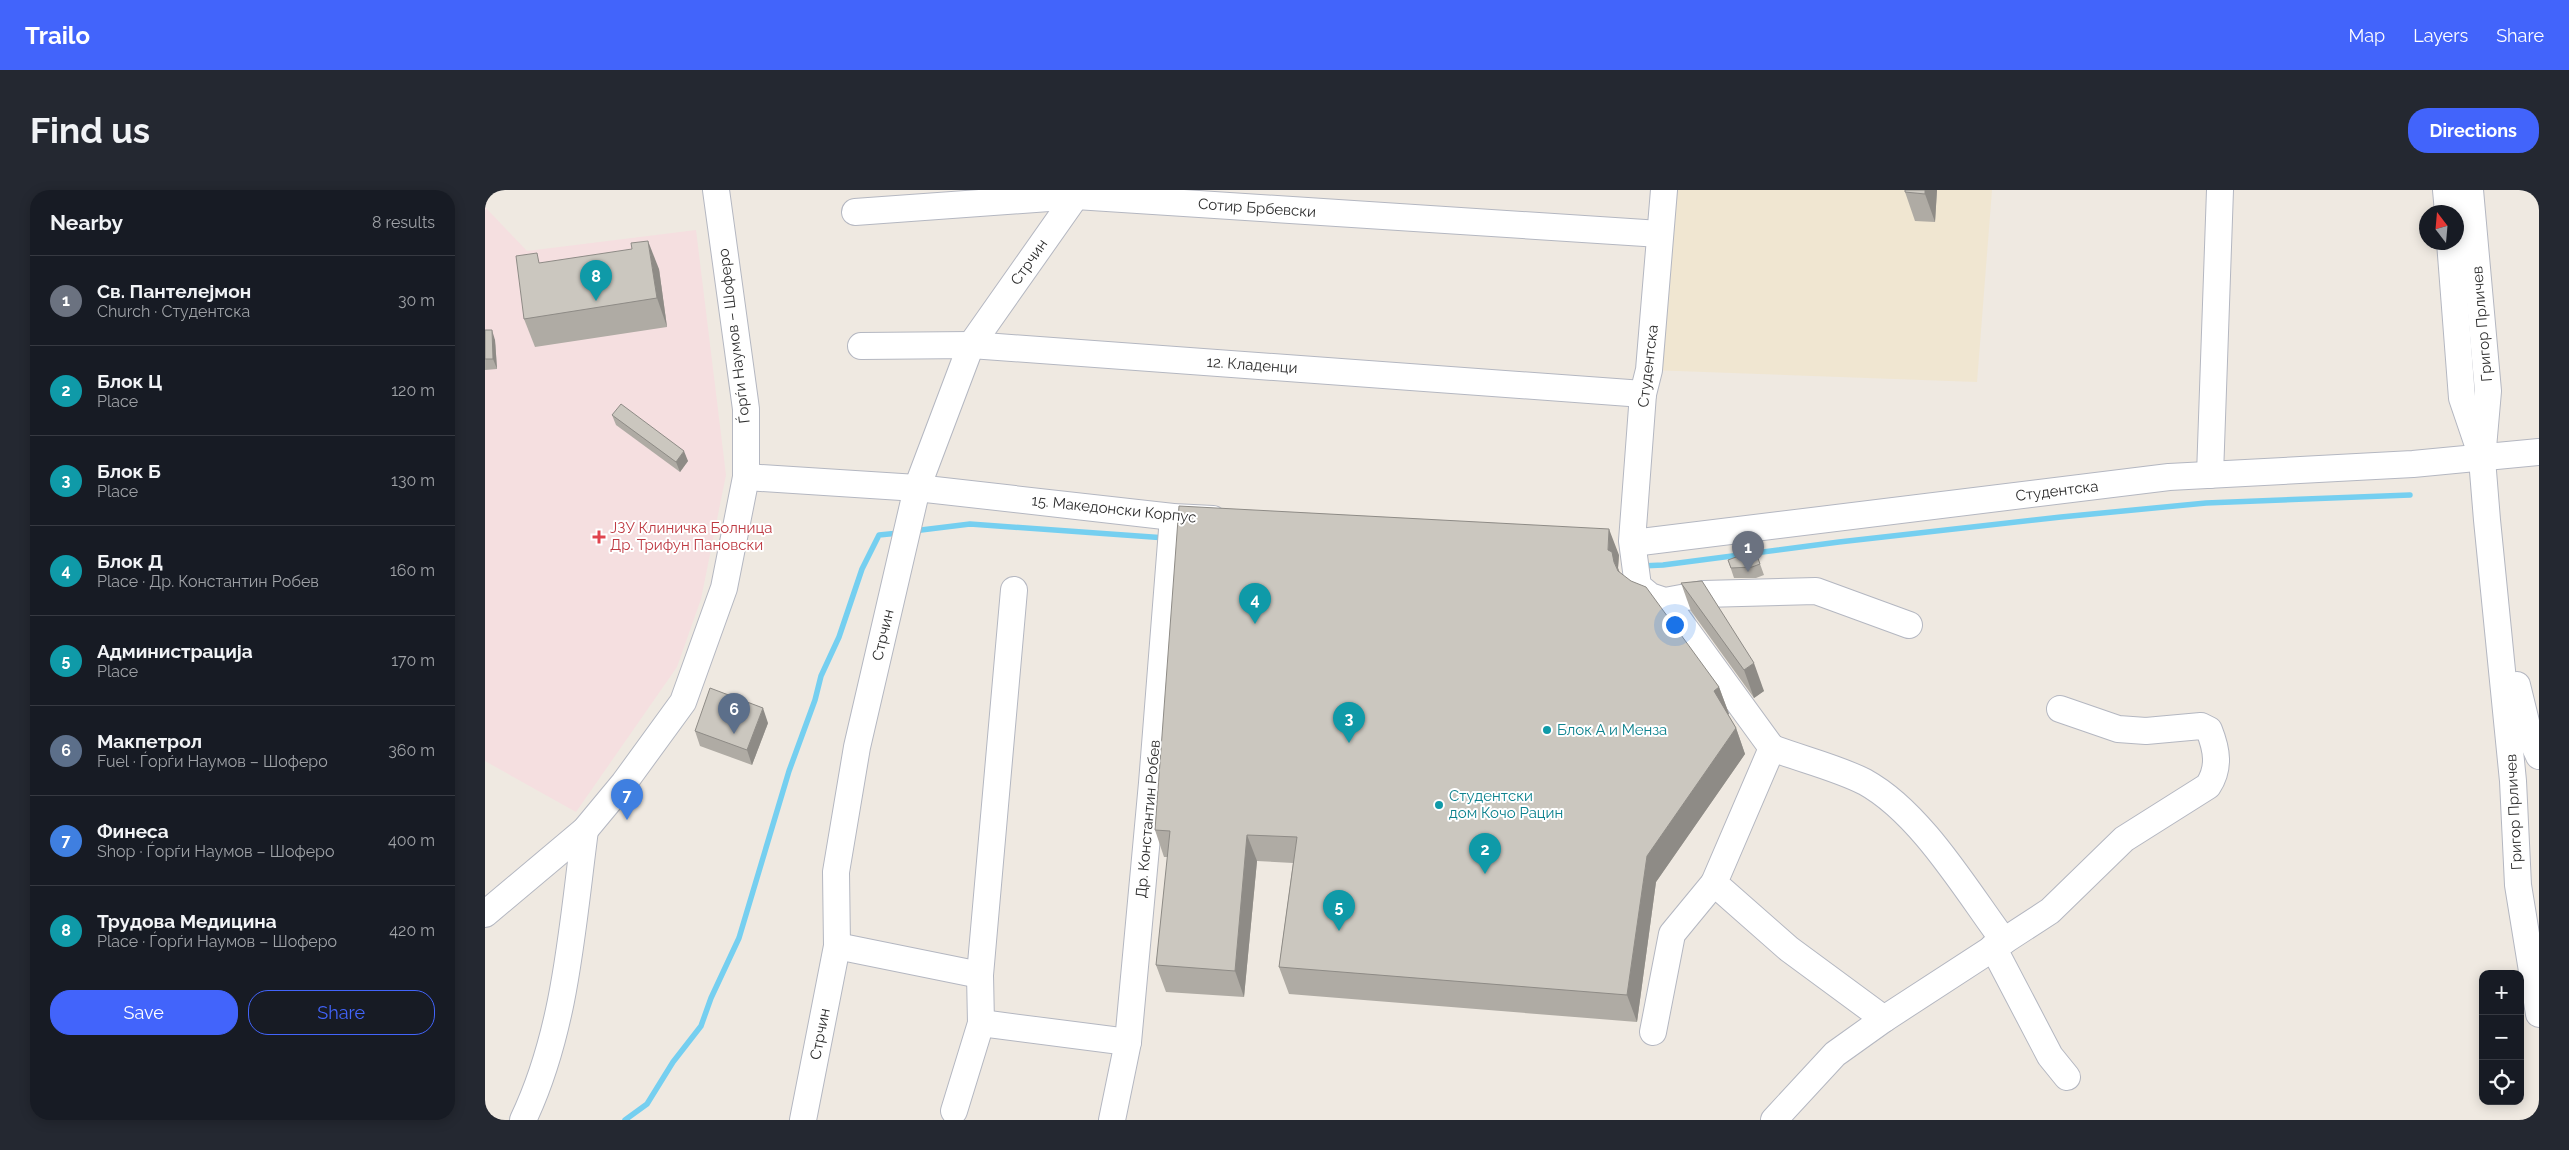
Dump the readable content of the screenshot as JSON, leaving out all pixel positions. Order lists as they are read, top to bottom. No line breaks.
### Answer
{"streets":{"street":["Сотир Брбевски","Стрчин","Григор Прличев","Ѓорѓи Наумов – Шоферо","12. Кладенци","Студентска","15. Македонски Корпус","Др. Константин Робев"]},"crossings":[["Сотир Брбевски","Стрчин"],["Сотир Брбевски","Студентска"],["Стрчин","12. Кладенци"],["Стрчин","15. Македонски Корпус"],["Григор Прличев","Студентска"],["Ѓорѓи Наумов – Шоферо","15. Македонски Корпус"],["12. Кладенци","Студентска"],["15. Македонски Корпус","Др. Константин Робев"]],"places":{"health":["ЈЗУ Клиничка Болница Др. Трифун Пановски"],"other":["Блок А и Менза","Студентски дом Кочо Рацин"]},"north":"top","page":{"header":"Trailo","nav":["Map","Layers","Share"],"buttons":["Directions",["Save","Share"]],"title":"Find us","heading":["Nearby","8 results"],"list":[{"mark":"1","name":"Св. Пантелејмон","note":"Church · Студентска","value":"30 m"},{"mark":"2","name":"Блок Ц","note":"Place","value":"120 m"},{"mark":"3","name":"Блок Б","note":"Place","value":"130 m"},{"mark":"4","name":"Блок Д","note":"Place · Др. Константин Робев","value":"160 m"},{"mark":"5","name":"Администрација","note":"Place","value":"170 m"},{"mark":"6","name":"Макпетрол","note":"Fuel · Ѓорѓи Наумов – Шоферо","value":"360 m"},{"mark":"7","name":"Финеса","note":"Shop · Ѓорѓи Наумов – Шоферо","value":"400 m"},{"mark":"8","name":"Трудова Медицина","note":"Place · Ѓорѓи Наумов – Шоферо","value":"420 m"}],"pins":["8","1","4","6","3","7","2","5"],"map_buttons":["+","−"]}}
